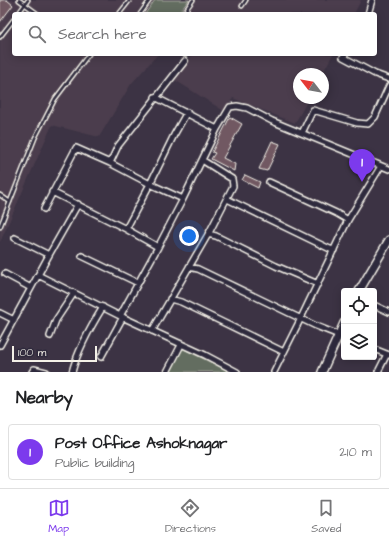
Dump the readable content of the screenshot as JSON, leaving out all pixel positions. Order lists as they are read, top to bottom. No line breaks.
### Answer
{"scale_bar":"100 m","north":"top left","page":{"search":"Search here","pins":"1","scale":"100 m","heading":"Nearby","list":[{"mark":"1","name":"Post Office Ashoknagar","note":"Public building","value":"210 m"}],"nav":["Map","Directions","Saved"]}}
